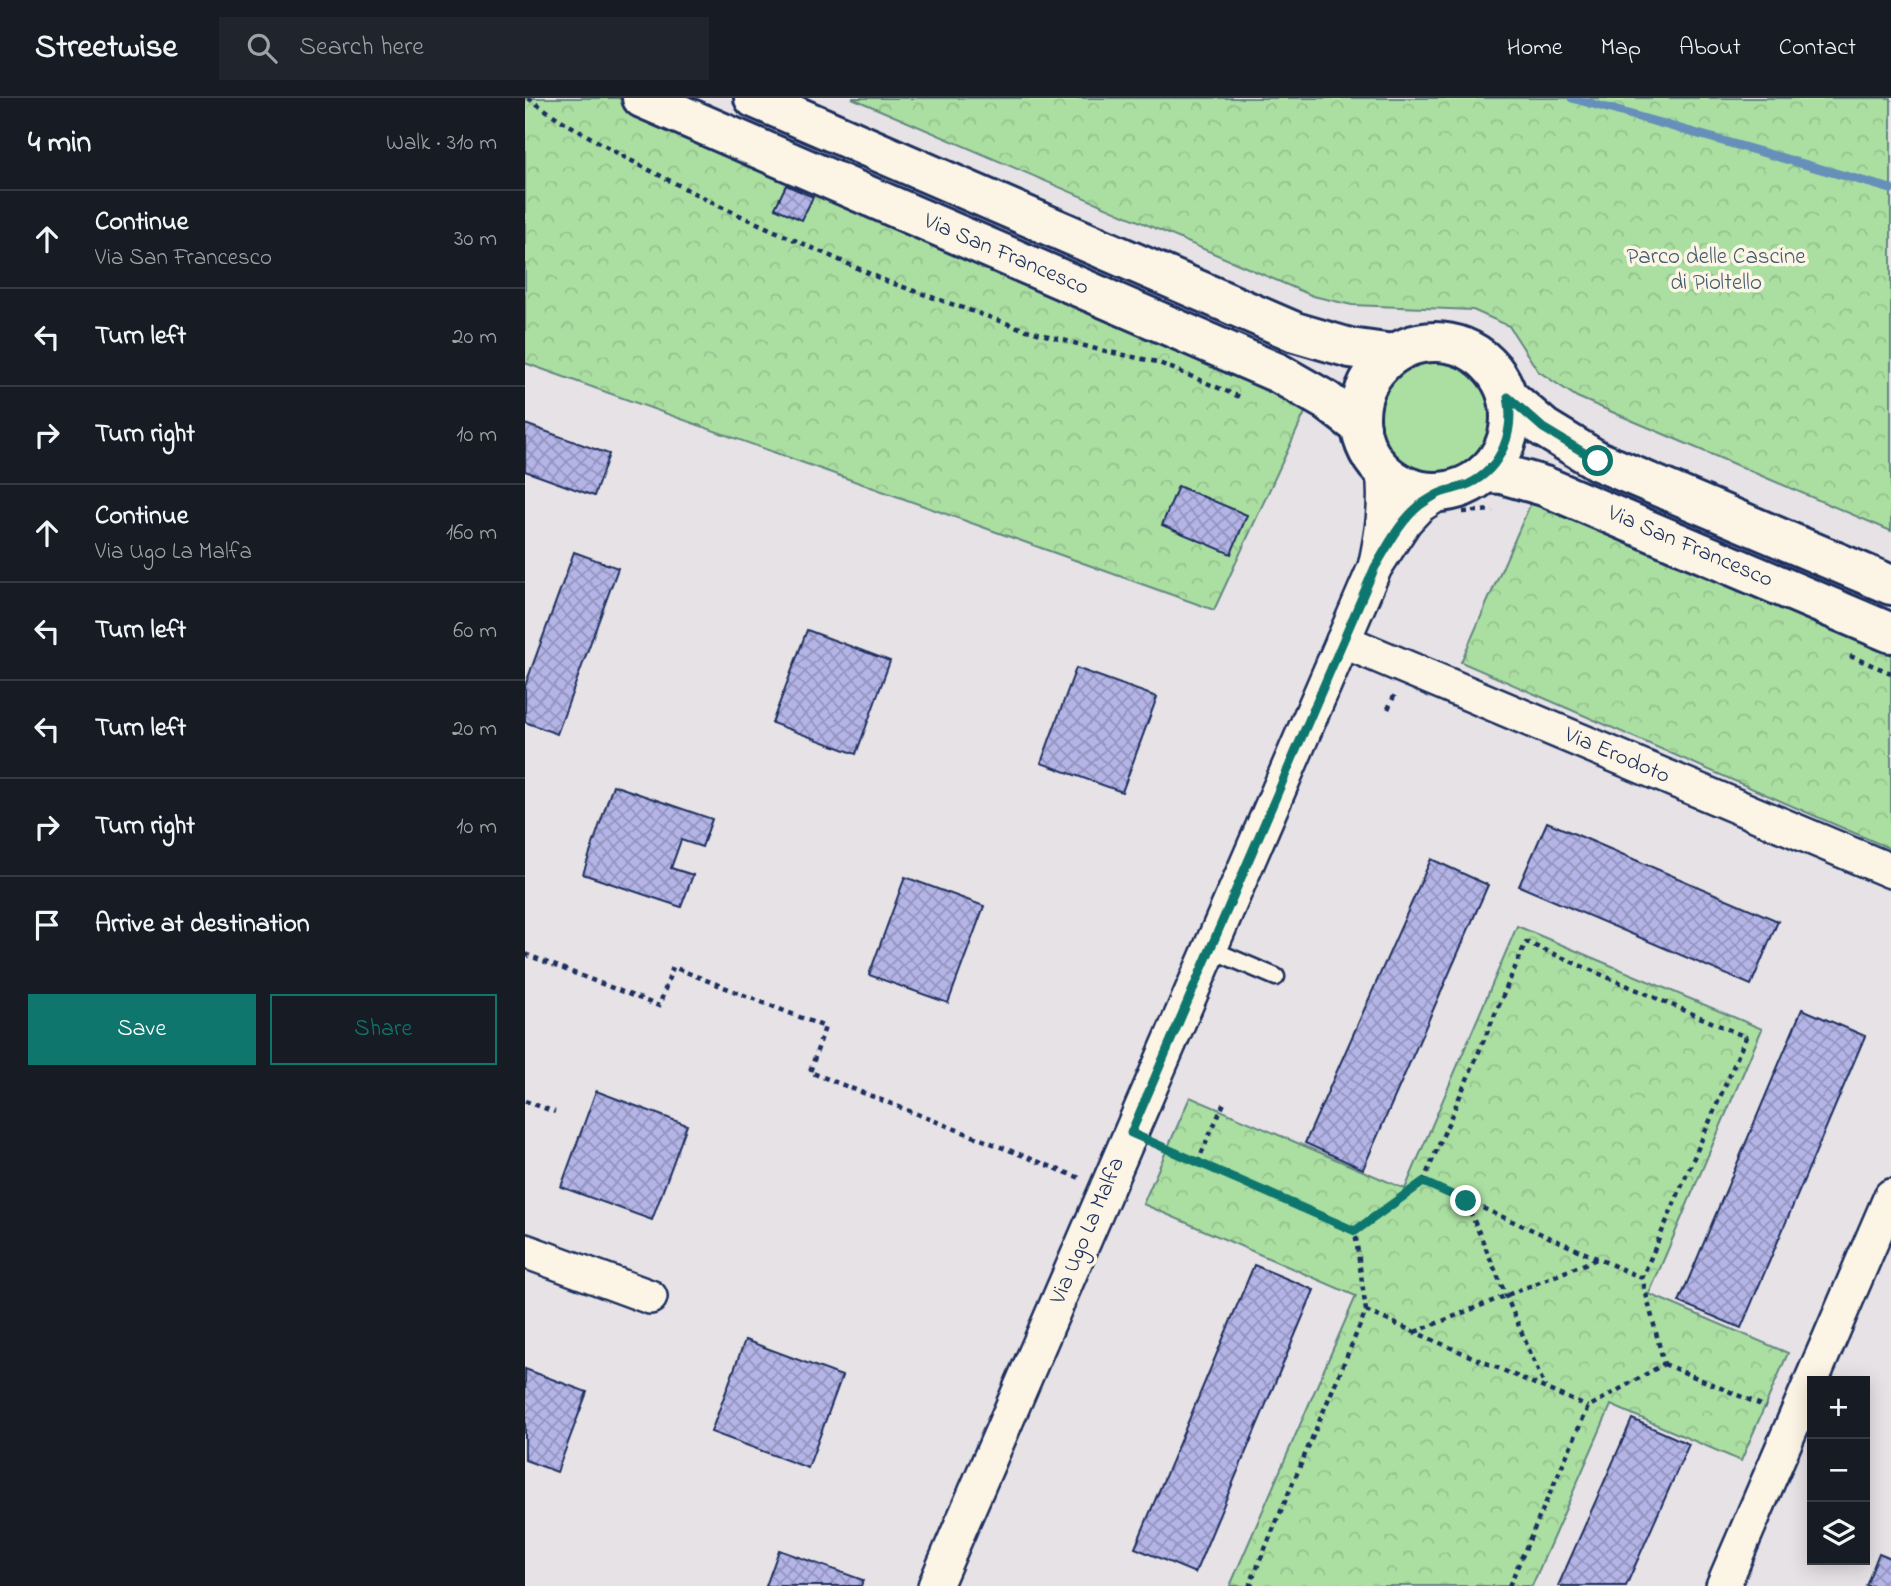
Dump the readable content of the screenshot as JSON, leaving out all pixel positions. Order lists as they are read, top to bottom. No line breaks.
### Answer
{"streets":{"street":["Via San Francesco","Via Erodoto","Via Ugo La Malfa"]},"crossings":[["Via San Francesco","Via Ugo La Malfa"],["Via Erodoto","Via Ugo La Malfa"]],"parks":["Parco delle Cascine di Pioltello"],"page":{"header":"Streetwise","search":"Search here","nav":["Home","Map","About","Contact"],"heading":["4 min","Walk · 310 m"],"list":[["Continue","Via San Francesco","30 m"],["Turn left","20 m"],["Turn right","10 m"],["Continue","Via Ugo La Malfa","160 m"],["Turn left","60 m"],["Turn left","20 m"],["Turn right","10 m"],"Arrive at destination"],"buttons":["Save","Share"],"map_buttons":["+","−"]}}
